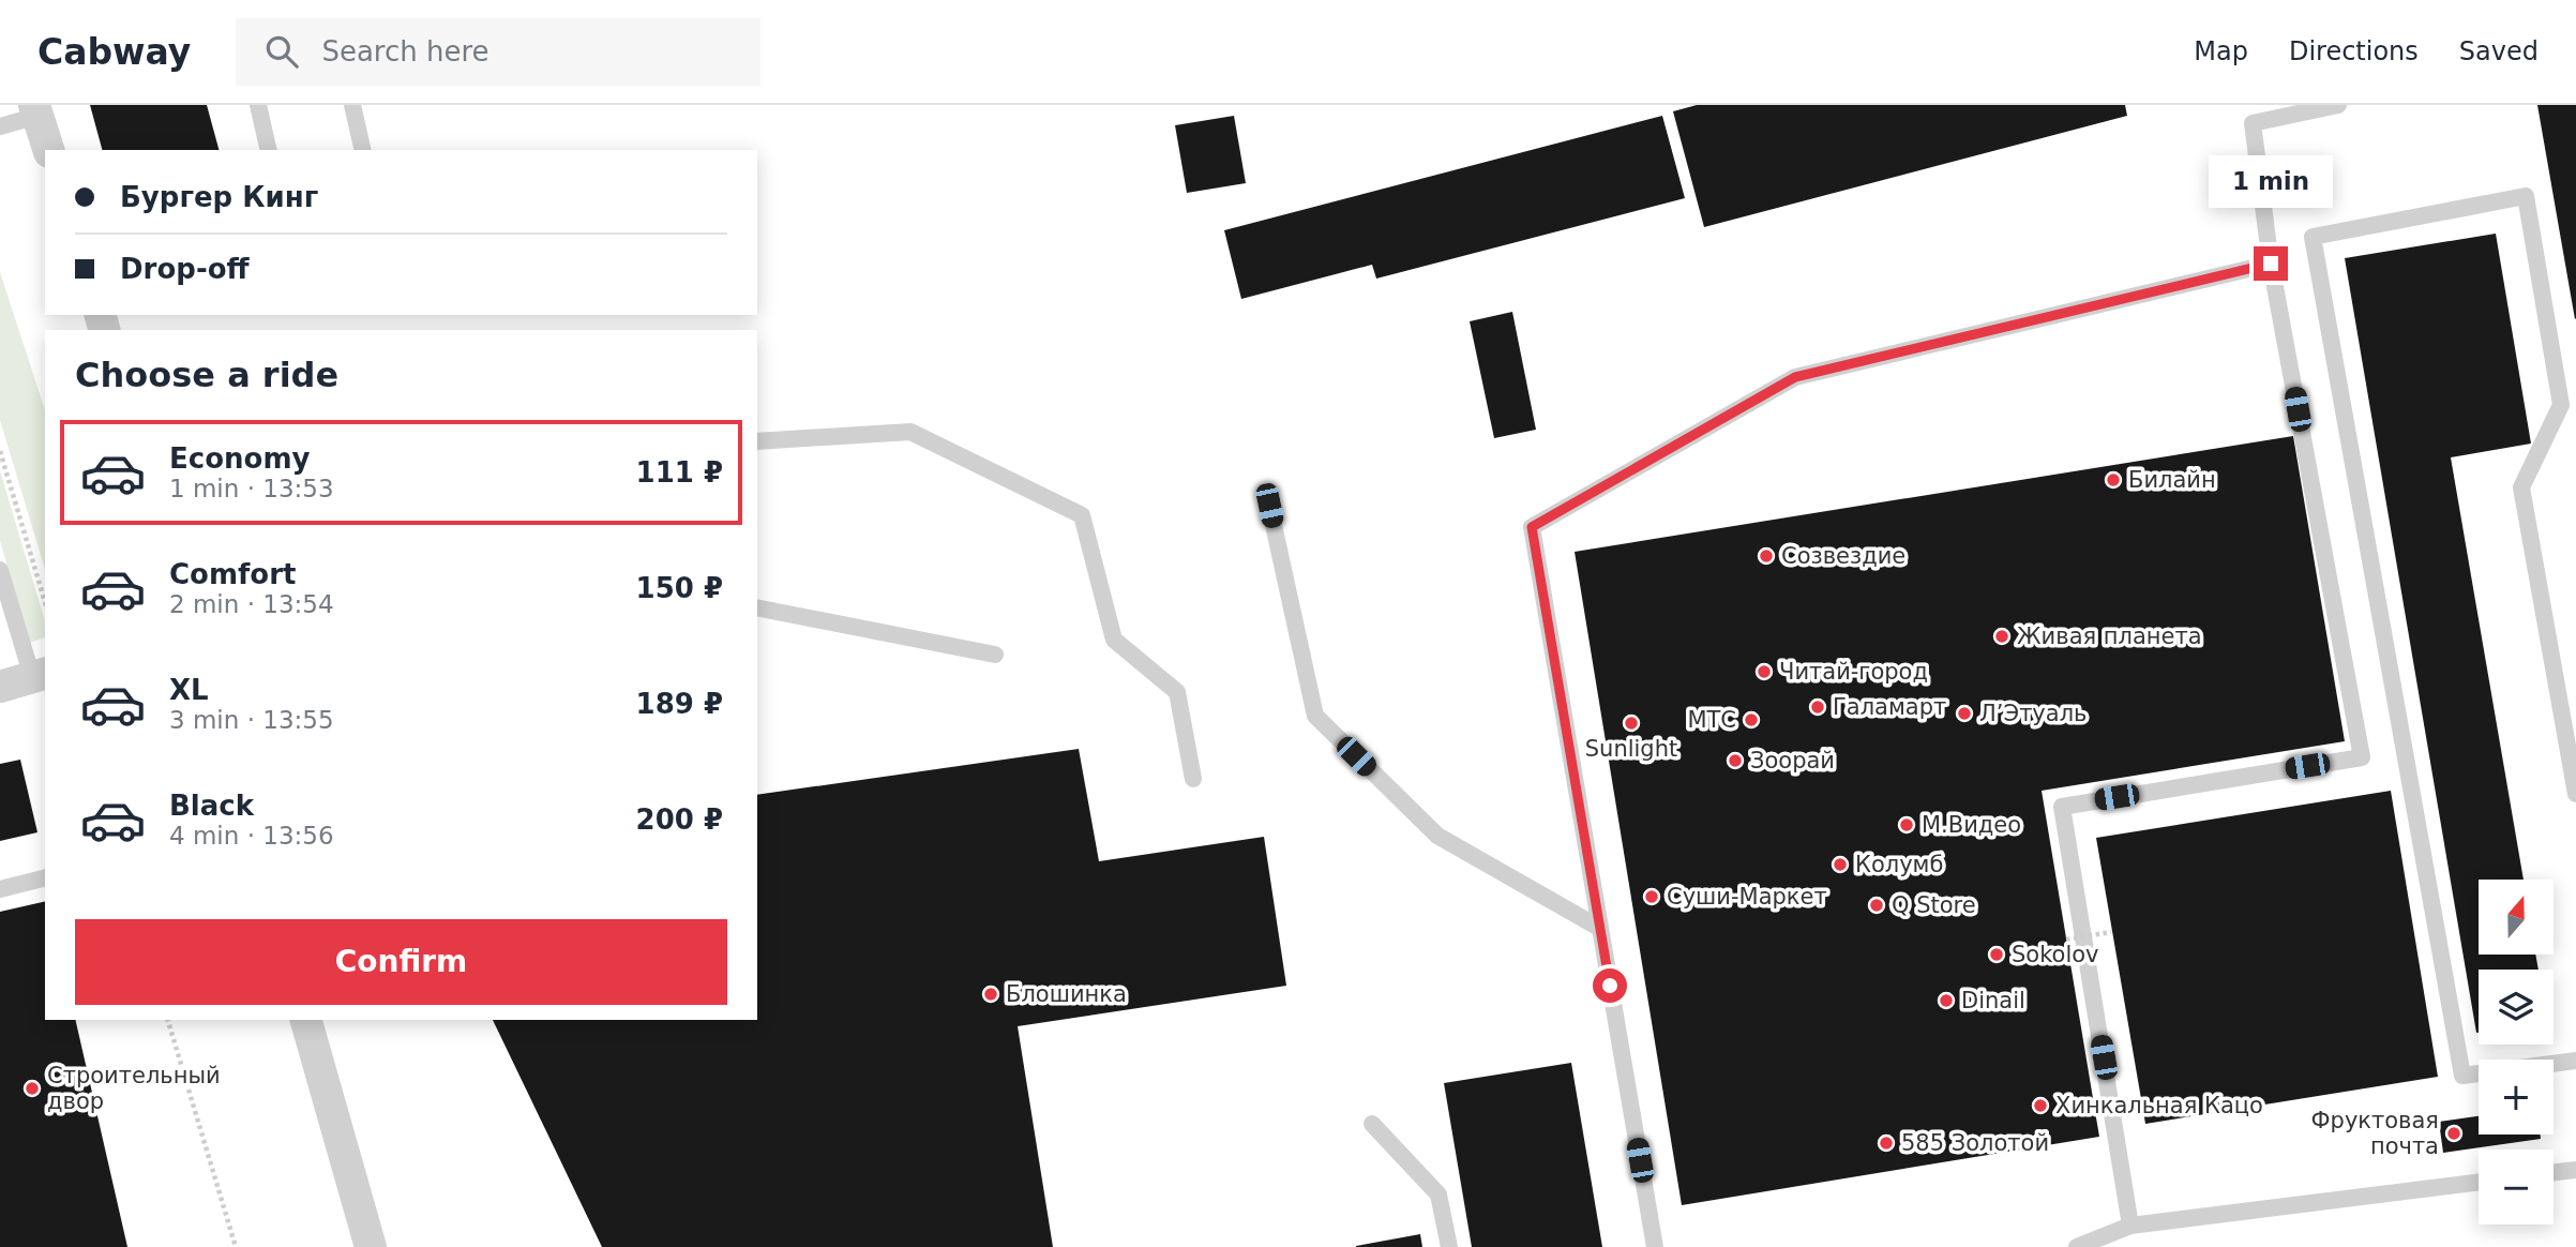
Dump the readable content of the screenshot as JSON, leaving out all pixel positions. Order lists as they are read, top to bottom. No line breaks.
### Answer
{"places":["Билайн","Созвездие","Живая планета","Читай-город","Галамарт","Л’Этуаль","МТС","Sunlight","Зоорай","М.Видео","Колумб","Суши-Маркет","Q Store","Sokolov","Блошинка","Dinail","Строительный двор","Хинкальная Кацо","Фруктовая почта","585 Золотой"],"north":"top","page":{"header":"Cabway","search":"Search here","nav":["Map","Directions","Saved"],"banner":["Бургер Кинг","Drop-off"],"bubble":"1 min","heading":"Choose a ride","list":[{"name":"Economy","note":"1 min · 13:53","value":"111 ₽"},{"name":"Comfort","note":"2 min · 13:54","value":"150 ₽"},{"name":"XL","note":"3 min · 13:55","value":"189 ₽"},{"name":"Black","note":"4 min · 13:56","value":"200 ₽"}],"map_buttons":["+","−"],"buttons":"Confirm"}}
